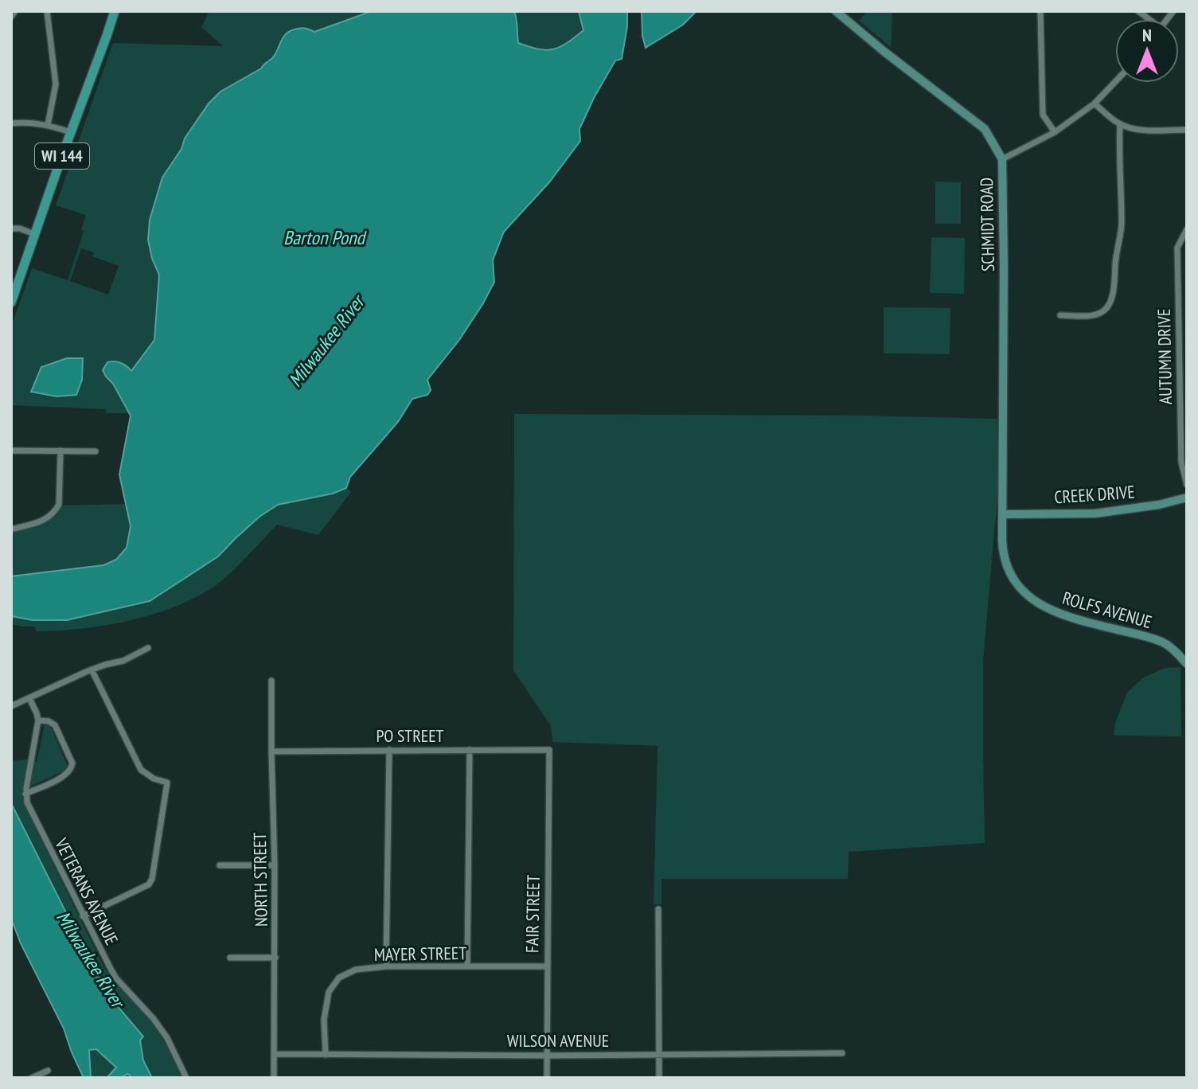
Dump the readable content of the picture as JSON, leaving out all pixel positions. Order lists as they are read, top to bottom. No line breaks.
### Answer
{"streets":{"main road":["WI 144"],"street":["SCHMIDT ROAD","AUTUMN DRIVE","CREEK DRIVE","ROLFS AVENUE","PO STREET","NORTH STREET","VETERANS AVENUE","FAIR STREET","MAYER STREET","WILSON AVENUE"]},"crossings":[["SCHMIDT ROAD","CREEK DRIVE"],["SCHMIDT ROAD","ROLFS AVENUE"],["CREEK DRIVE","ROLFS AVENUE"],["PO STREET","NORTH STREET"],["PO STREET","FAIR STREET"],["NORTH STREET","WILSON AVENUE"],["FAIR STREET","MAYER STREET"],["FAIR STREET","WILSON AVENUE"],["MAYER STREET","WILSON AVENUE"]],"water":["Barton Pond","Milwaukee River"],"north":"top"}
